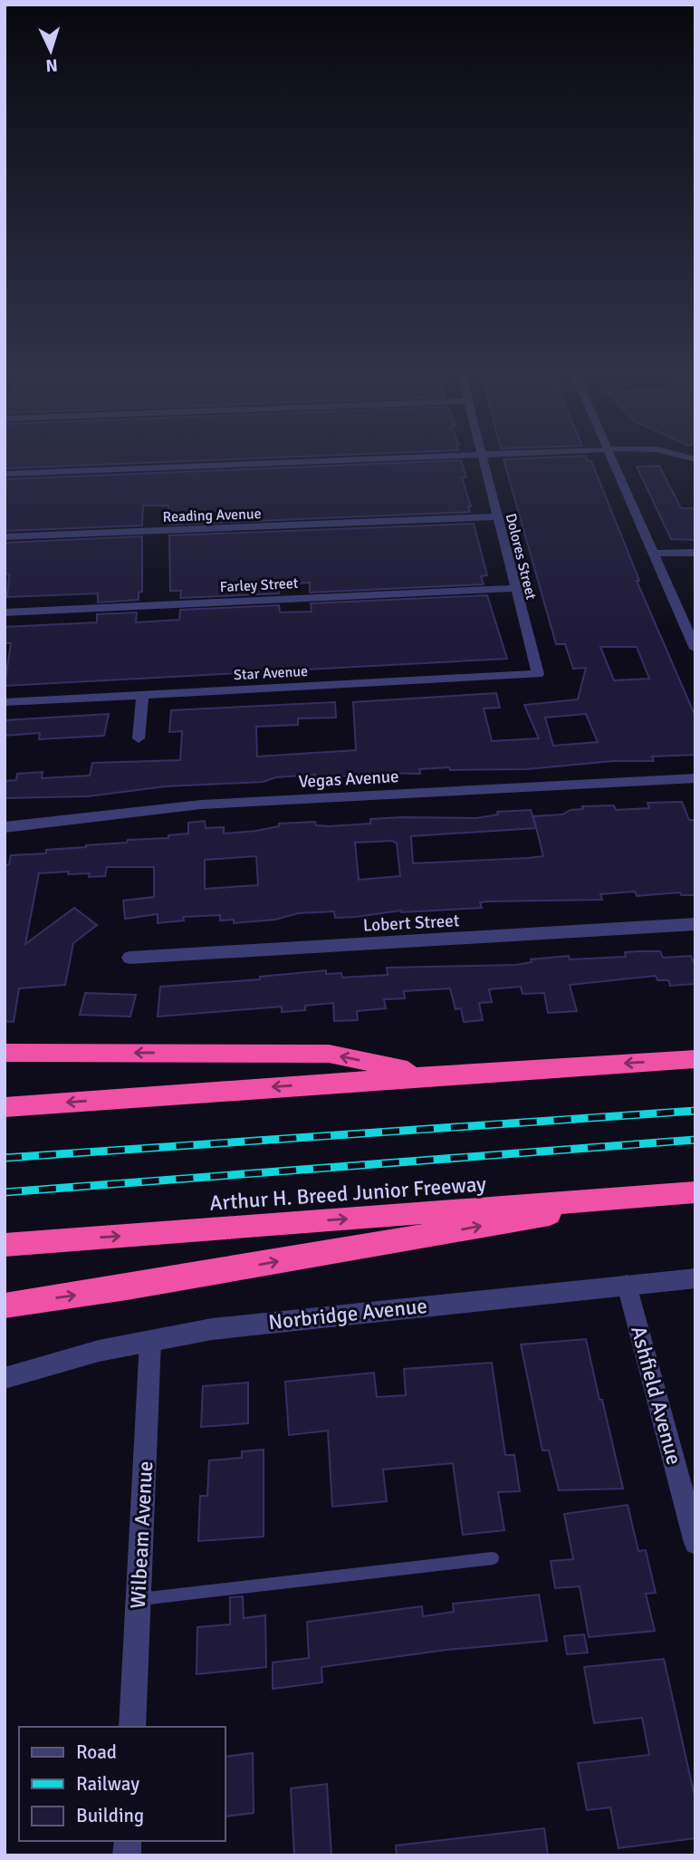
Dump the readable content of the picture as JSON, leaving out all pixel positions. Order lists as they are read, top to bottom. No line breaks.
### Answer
{"streets":{"highway":["Arthur H. Breed Junior Freeway"],"street":["Reading Avenue","Dolores Street","Farley Street","Star Avenue","Vegas Avenue","Lobert Street","Norbridge Avenue","Ashfield Avenue","Wilbeam Avenue"]},"crossings":[["Reading Avenue","Dolores Street"],["Dolores Street","Farley Street"],["Dolores Street","Star Avenue"],["Norbridge Avenue","Ashfield Avenue"],["Norbridge Avenue","Wilbeam Avenue"]],"legend":["Road","Railway","Building"],"north":"bottom"}
